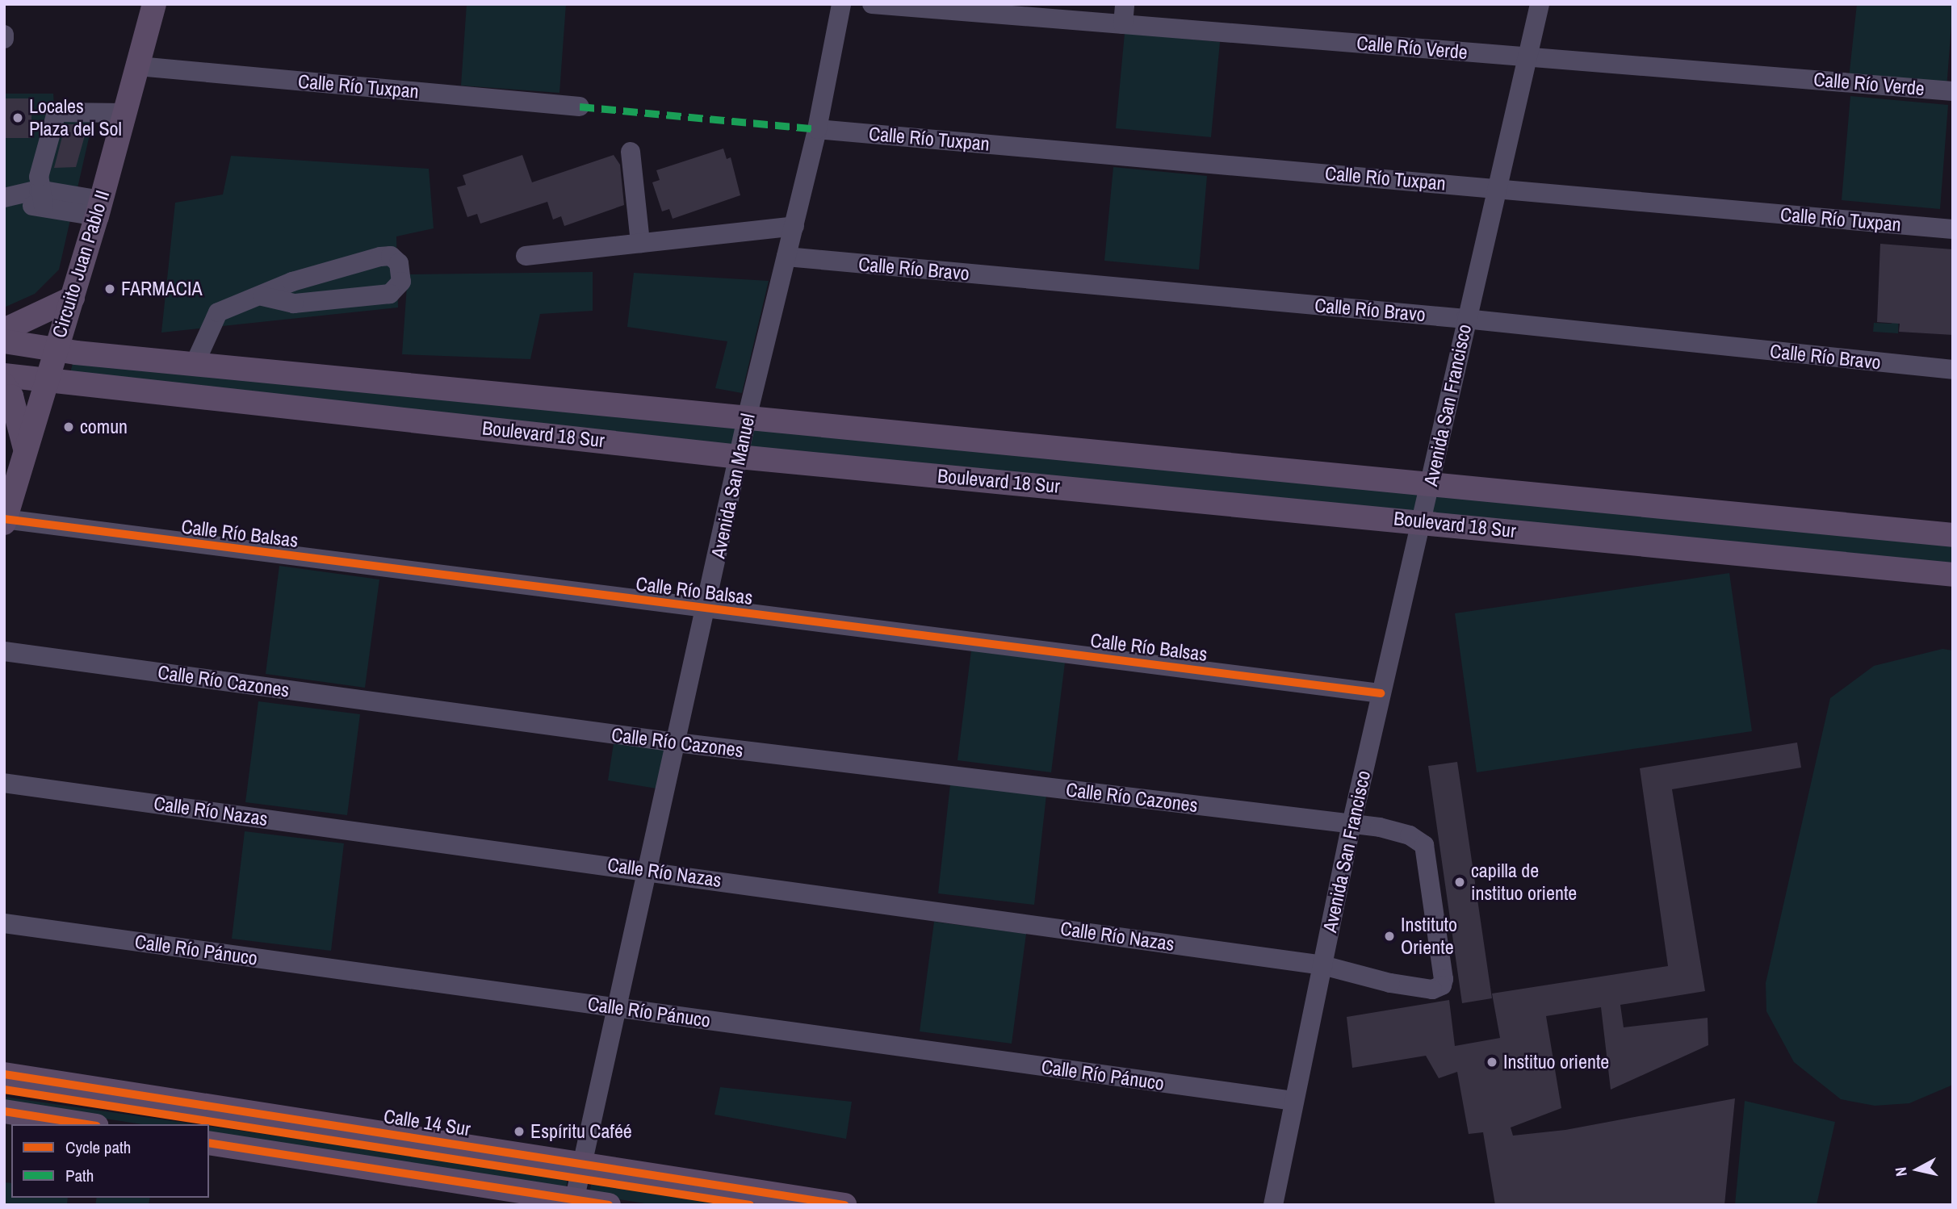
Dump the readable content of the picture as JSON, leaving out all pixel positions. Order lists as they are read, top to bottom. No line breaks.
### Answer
{"streets":{"main road":["Circuito Juan Pablo II","Boulevard 18 Sur","Calle 14 Sur"],"street":["Calle Río Verde","Calle Río Tuxpan","Calle Río Bravo","Avenida San Francisco","Avenida San Manuel","Calle Río Balsas","Calle Río Cazones","Calle Río Nazas","Calle Río Pánuco"]},"crossings":[["Calle Río Verde","Avenida San Francisco"],["Calle Río Tuxpan","Circuito Juan Pablo II"],["Calle Río Tuxpan","Avenida San Francisco"],["Calle Río Tuxpan","Avenida San Manuel"],["Circuito Juan Pablo II","Boulevard 18 Sur"],["Circuito Juan Pablo II","Calle Río Balsas"],["Calle Río Bravo","Avenida San Francisco"],["Calle Río Bravo","Avenida San Manuel"],["Avenida San Francisco","Boulevard 18 Sur"],["Avenida San Francisco","Calle Río Balsas"],["Avenida San Francisco","Calle Río Cazones"],["Avenida San Francisco","Calle Río Nazas"],["Avenida San Francisco","Calle Río Pánuco"],["Boulevard 18 Sur","Avenida San Manuel"],["Avenida San Manuel","Calle Río Balsas"],["Avenida San Manuel","Calle Río Cazones"],["Avenida San Manuel","Calle Río Nazas"],["Avenida San Manuel","Calle Río Pánuco"],["Avenida San Manuel","Calle 14 Sur"],["Calle Río Cazones","Calle Río Nazas"]],"places":["Locales Plaza del Sol","FARMACIA","comun","capilla de instituo oriente","Instituto Oriente","Instituo oriente","Espíritu Caféé"],"legend":["Cycle path","Path"],"north":"left"}
